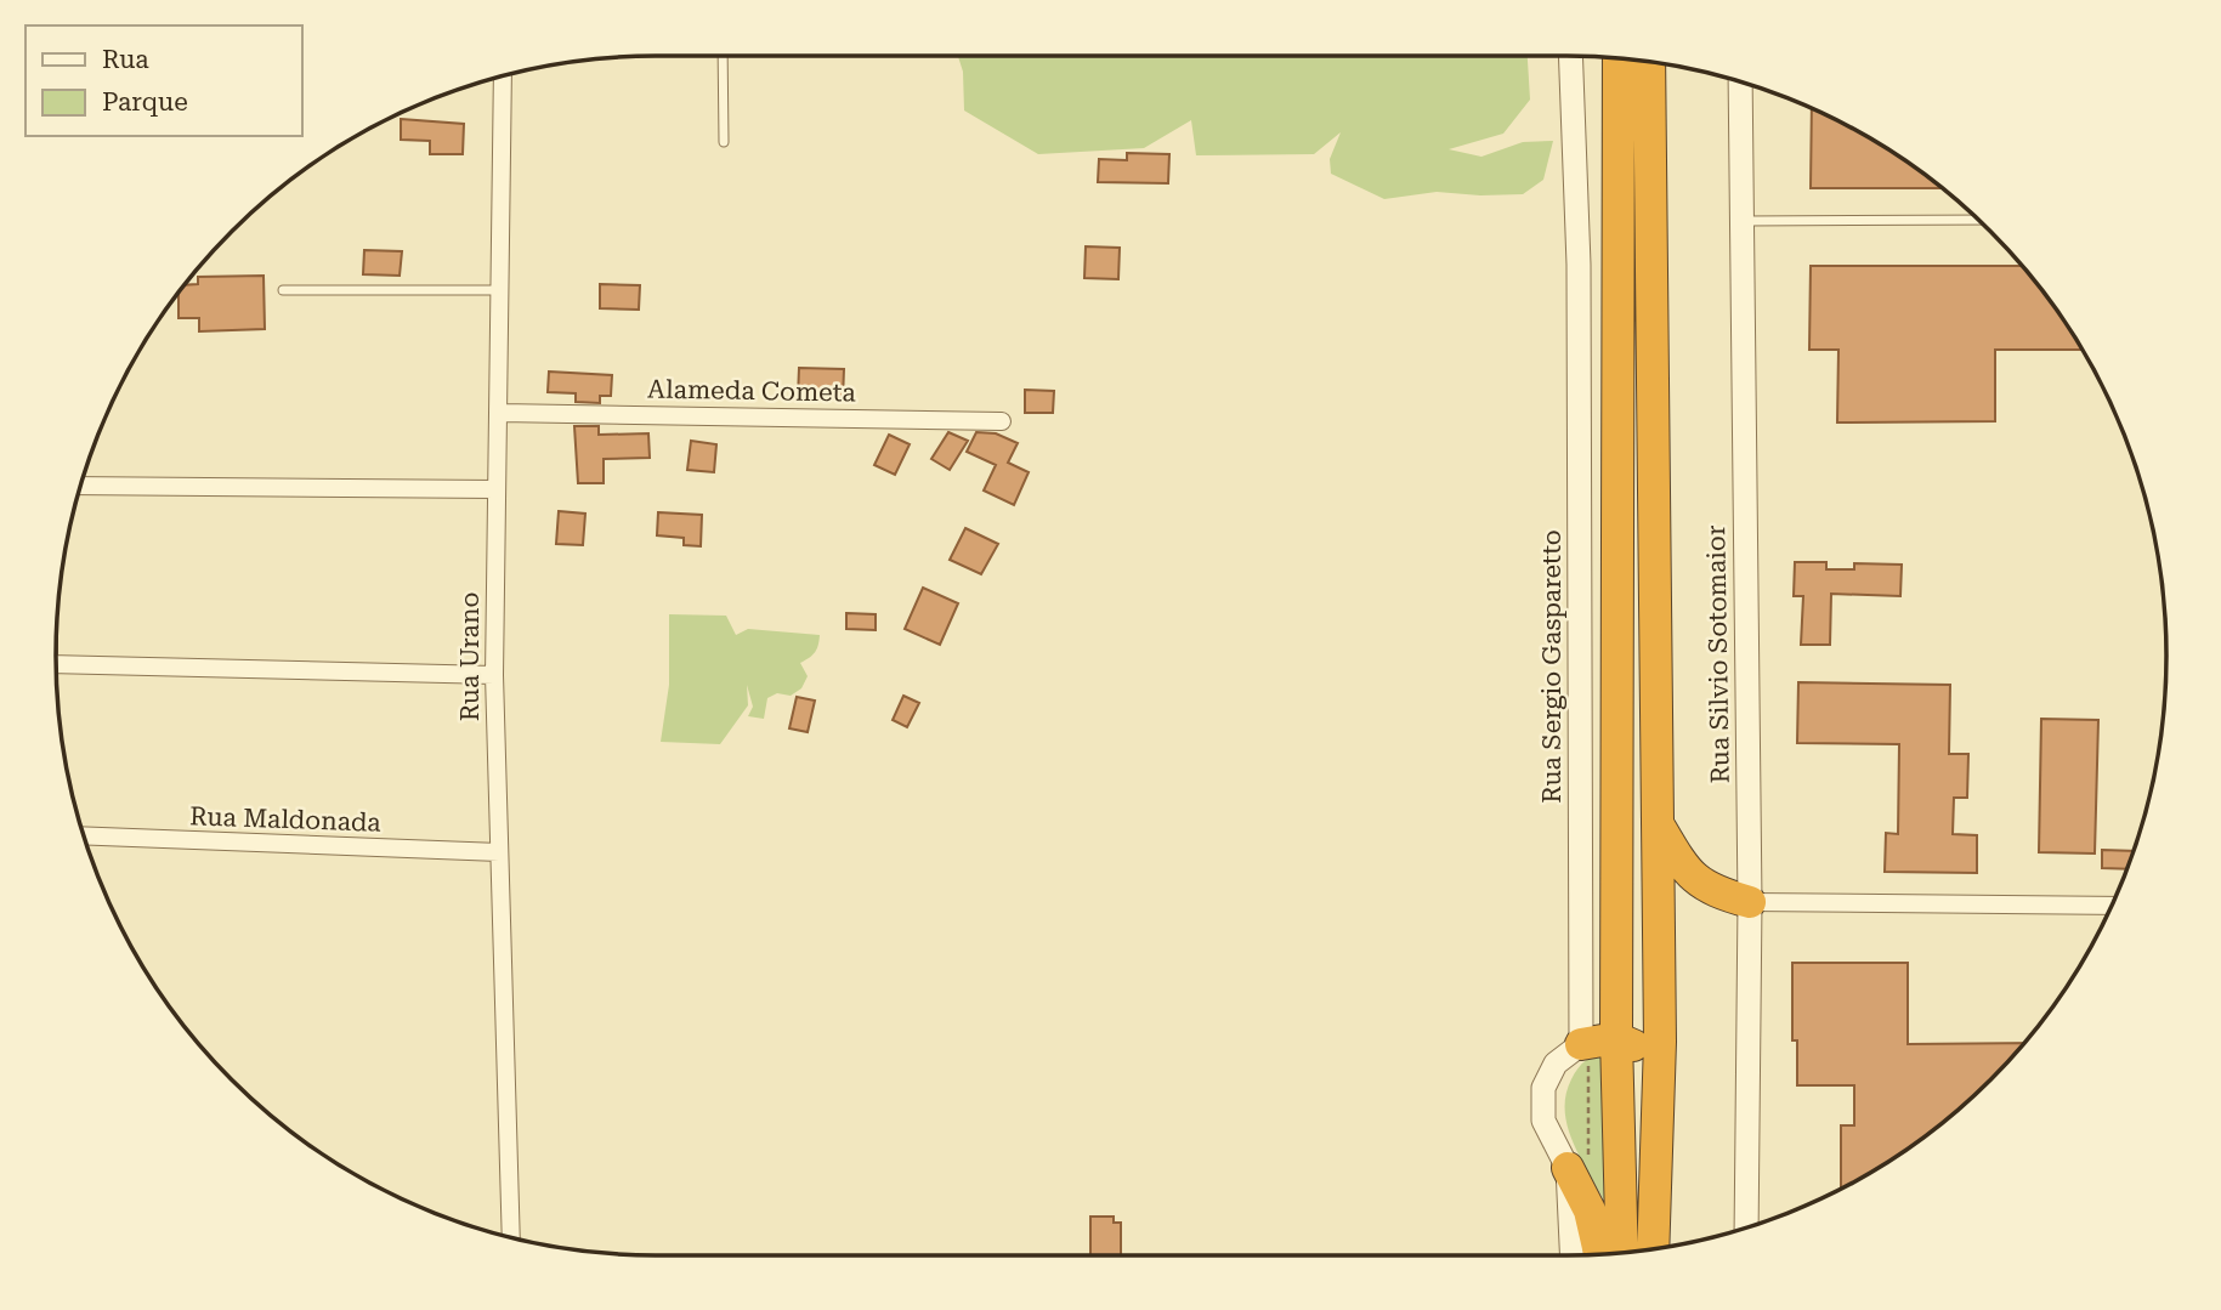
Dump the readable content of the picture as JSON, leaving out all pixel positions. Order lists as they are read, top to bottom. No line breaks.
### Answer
{"streets":{"street":["Alameda Cometa","Rua Silvio Sotomaior","Rua Urano","Rua Sergio Gasparetto","Rua Maldonada"]},"crossings":[["Alameda Cometa","Rua Urano"],["Rua Urano","Rua Maldonada"]],"legend":["Rua","Parque"]}
